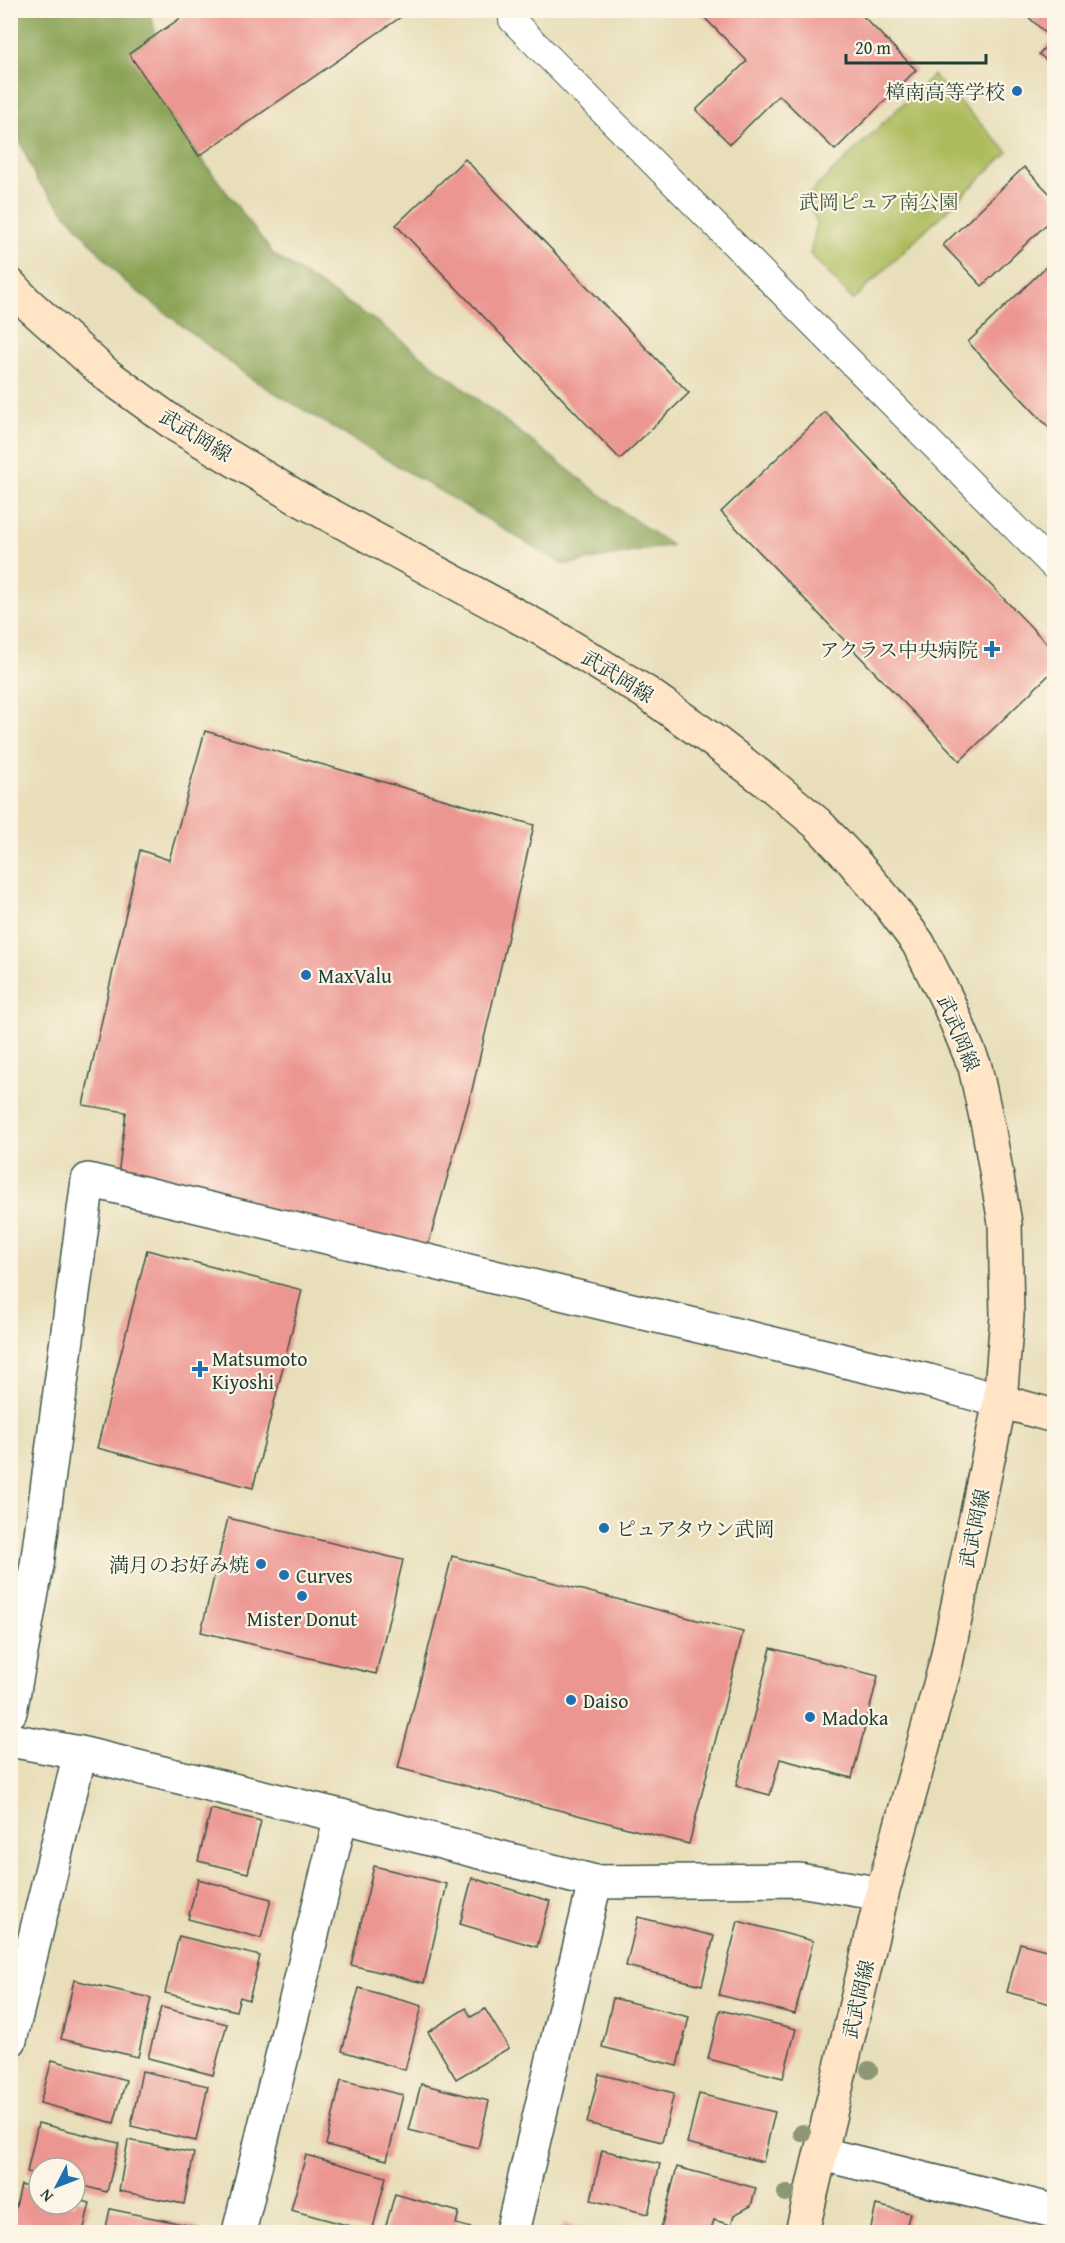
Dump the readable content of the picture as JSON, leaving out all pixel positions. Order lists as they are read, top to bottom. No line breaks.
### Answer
{"streets":{"street":["武武岡線"]},"parks":["武岡ピュア南公園"],"places":{"other":["樟南高等学校","MaxValu","ピュアタウン武岡","満月のお好み焼","Curves","Mister Donut","Daiso","Madoka"],"health":["アクラス中央病院","Matsumoto Kiyoshi"]},"scale_bar":"20 m","north":"bottom left"}
